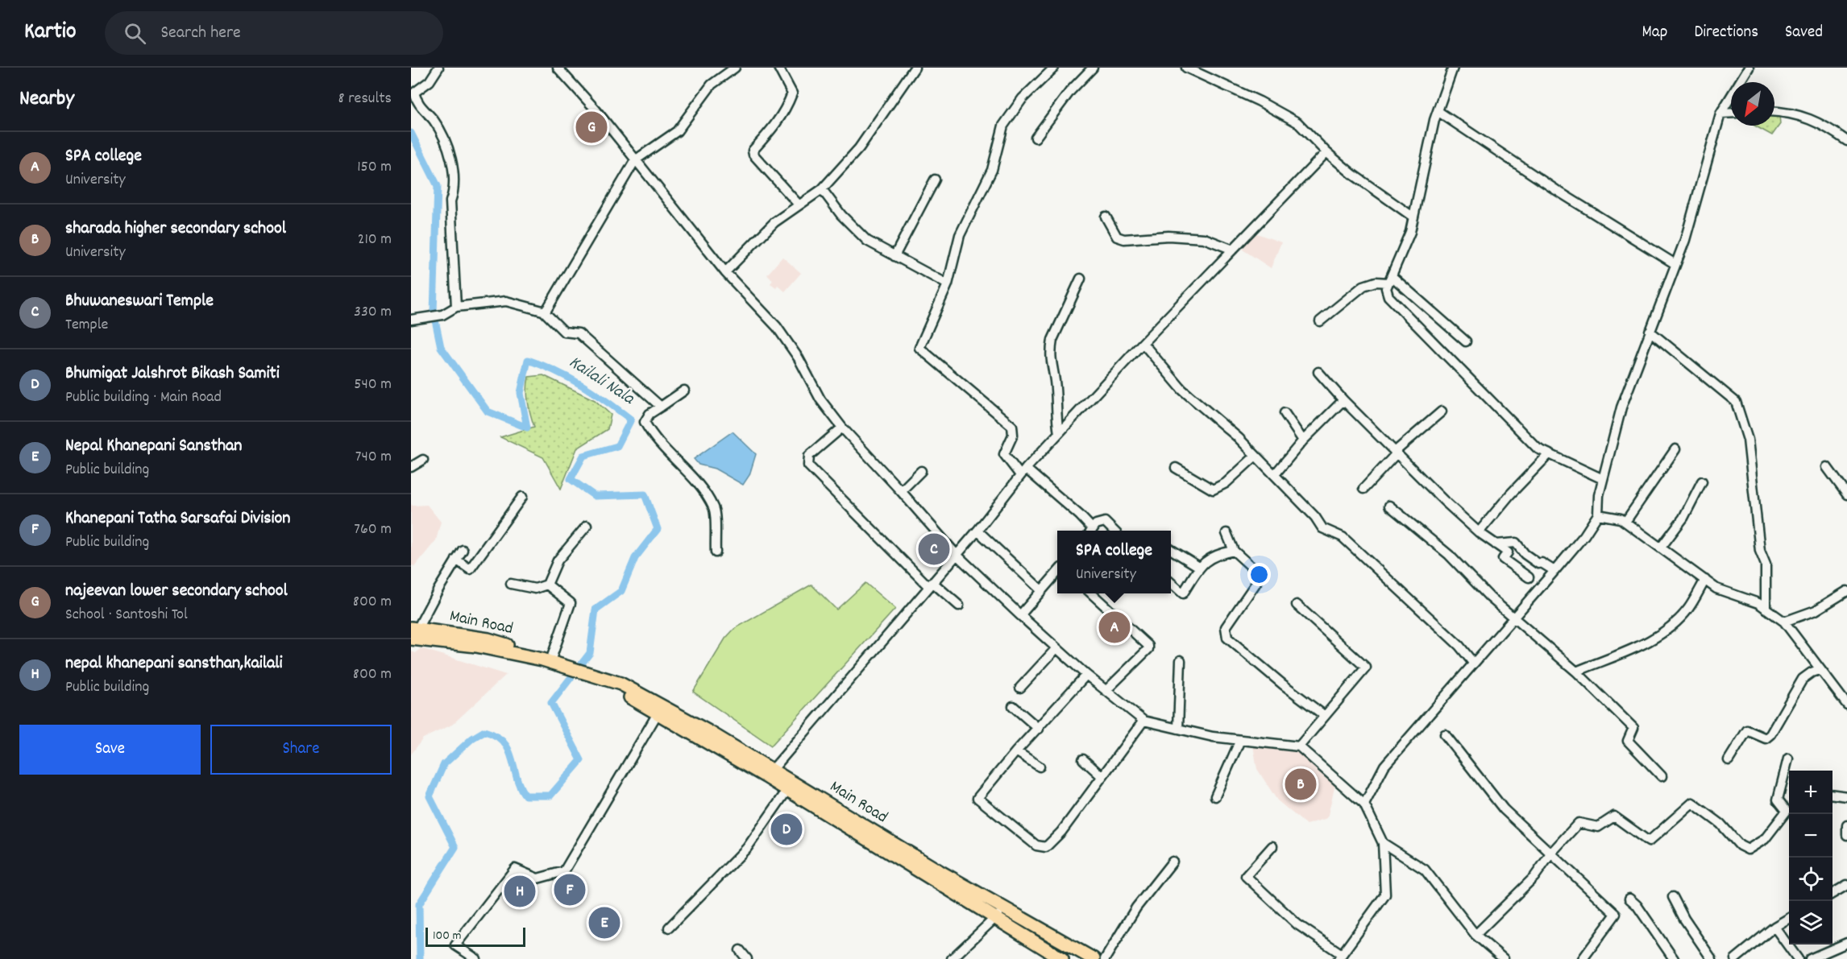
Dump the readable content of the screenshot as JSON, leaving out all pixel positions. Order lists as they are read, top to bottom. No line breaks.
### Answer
{"streets":{"main road":["Main Road"]},"water":["Kailali Nala"],"scale_bar":"100 m","north":"bottom left","page":{"header":"Kartio","search":"Search here","nav":["Map","Directions","Saved"],"heading":["Nearby","8 results"],"pins":["G","C","A","B","D","F","H","E"],"list":[{"mark":"A","name":"SPA college","note":"University","value":"150 m"},{"mark":"B","name":"sharada higher secondary school","note":"University","value":"210 m"},{"mark":"C","name":"Bhuwaneswari Temple","note":"Temple","value":"330 m"},{"mark":"D","name":"Bhumigat Jalshrot Bikash Samiti","note":"Public building · Main Road","value":"540 m"},{"mark":"E","name":"Nepal Khanepani Sansthan","note":"Public building","value":"740 m"},{"mark":"F","name":"Khanepani Tatha Sarsafai Division","note":"Public building","value":"760 m"},{"mark":"G","name":"najeevan lower secondary school","note":"School · Santoshi Tol","value":"800 m"},{"mark":"H","name":"nepal khanepani sansthan,kailali","note":"Public building","value":"800 m"}],"popup":["SPA college","University"],"buttons":["Save","Share"],"map_buttons":["+","−"],"scale":"100 m"}}
